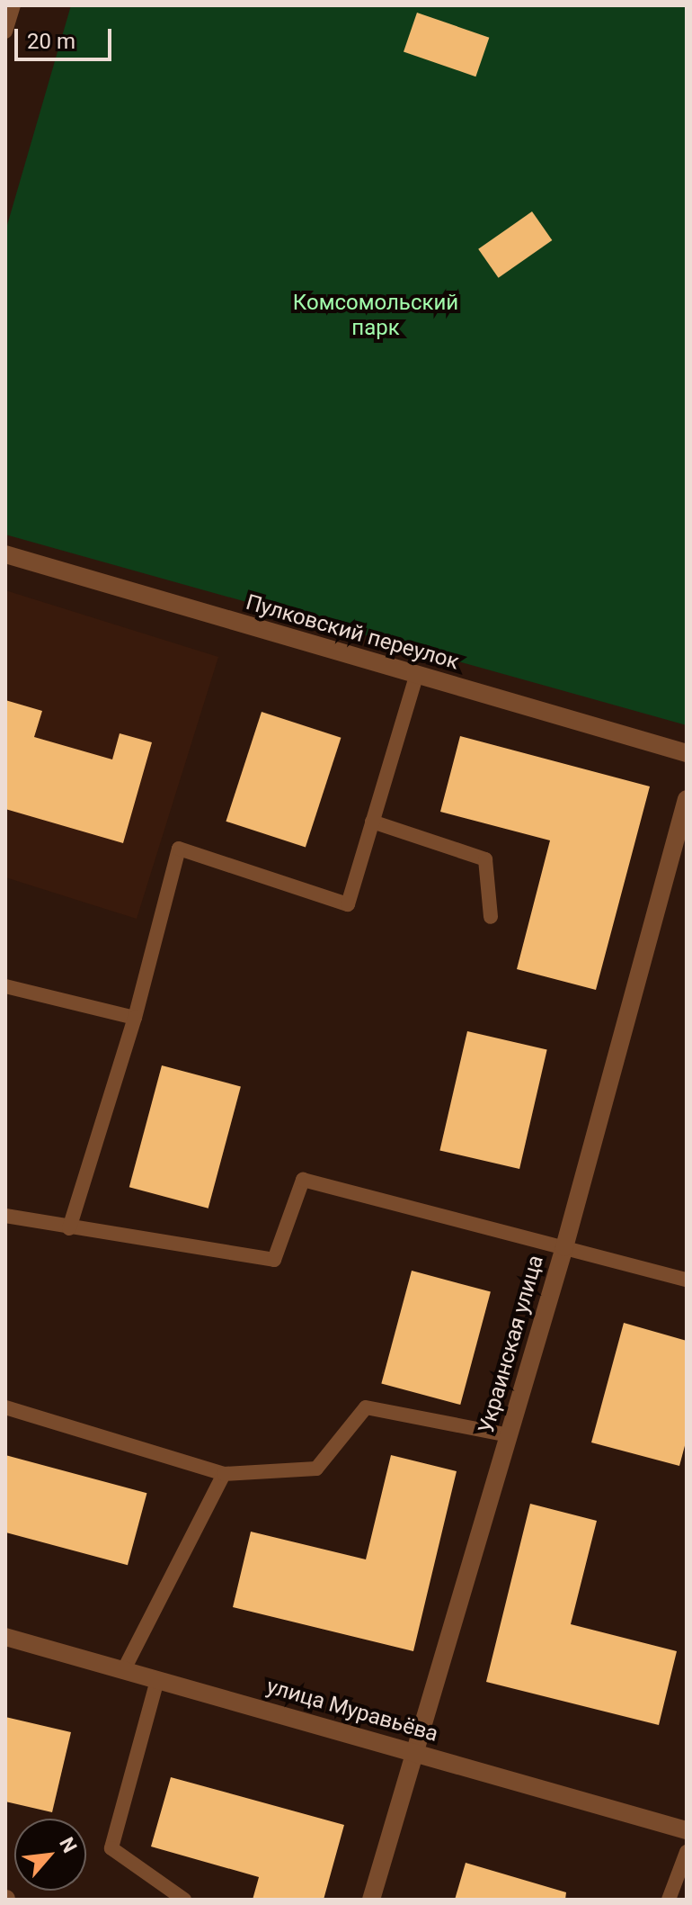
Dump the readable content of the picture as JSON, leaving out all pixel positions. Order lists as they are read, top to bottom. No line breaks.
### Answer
{"streets":{"street":["Пулковский переулок","Украинская улица","улица Муравьёва"]},"crossings":[["Украинская улица","улица Муравьёва"]],"parks":["Комсомольский парк"],"scale_bar":"20 m","north":"top right"}
